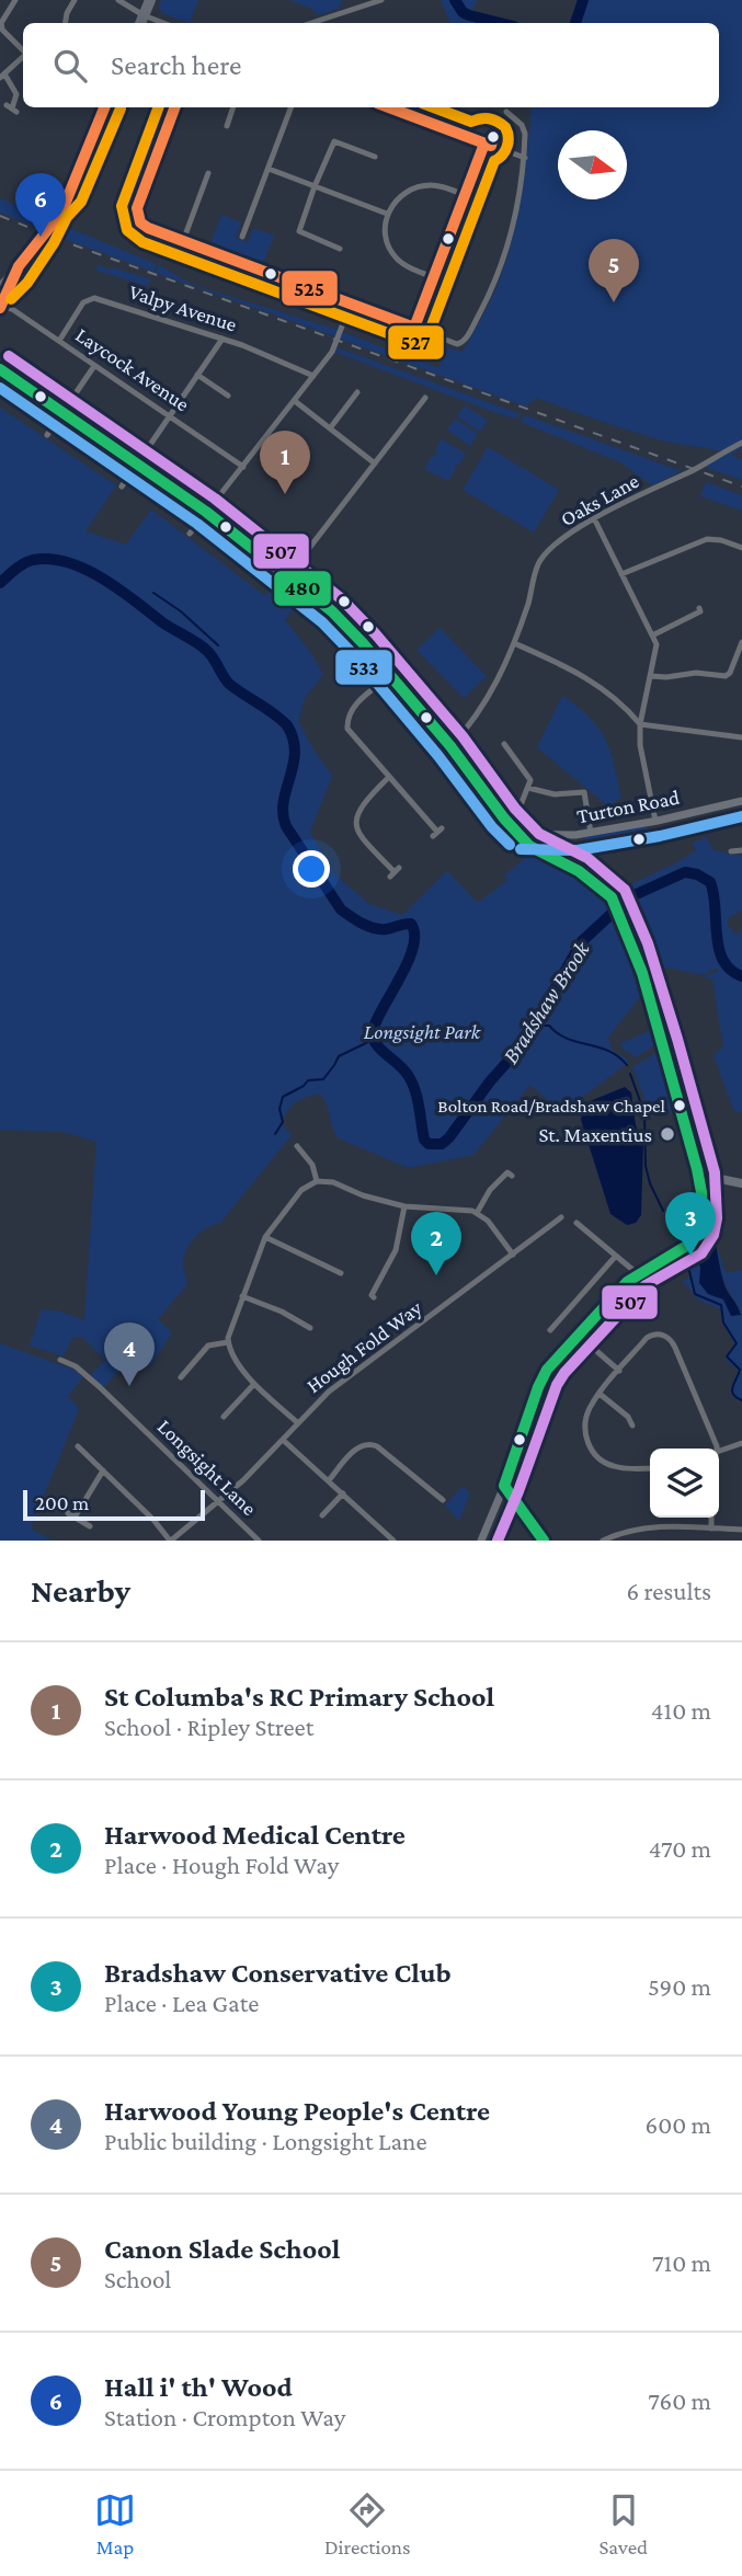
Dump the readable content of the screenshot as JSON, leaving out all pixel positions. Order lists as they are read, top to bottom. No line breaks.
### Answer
{"streets":{"main road":["Turton Road"],"street":["Valpy Avenue","Laycock Avenue","Oaks Lane","Hough Fold Way","Longsight Lane"]},"crossings":[["Valpy Avenue","Laycock Avenue"],["Hough Fold Way","Longsight Lane"]],"water":["Bradshaw Brook"],"parks":["Longsight Park"],"places":["Bolton Road/Bradshaw Chapel","St. Maxentius"],"lines":["transit line 525","transit line 527","transit line 507","transit line 480","transit line 533"],"scale_bar":"200 m","north":"right","page":{"search":"Search here","pins":["6","5","1","3","2","4"],"scale":"200 m","heading":["Nearby","6 results"],"list":[{"mark":"1","name":"St Columba's RC Primary School","note":"School · Ripley Street","value":"410 m"},{"mark":"2","name":"Harwood Medical Centre","note":"Place · Hough Fold Way","value":"470 m"},{"mark":"3","name":"Bradshaw Conservative Club","note":"Place · Lea Gate","value":"590 m"},{"mark":"4","name":"Harwood Young People's Centre","note":"Public building · Longsight Lane","value":"600 m"},{"mark":"5","name":"Canon Slade School","note":"School","value":"710 m"},{"mark":"6","name":"Hall i' th' Wood","note":"Station · Crompton Way","value":"760 m"}],"nav":["Map","Directions","Saved"]}}
